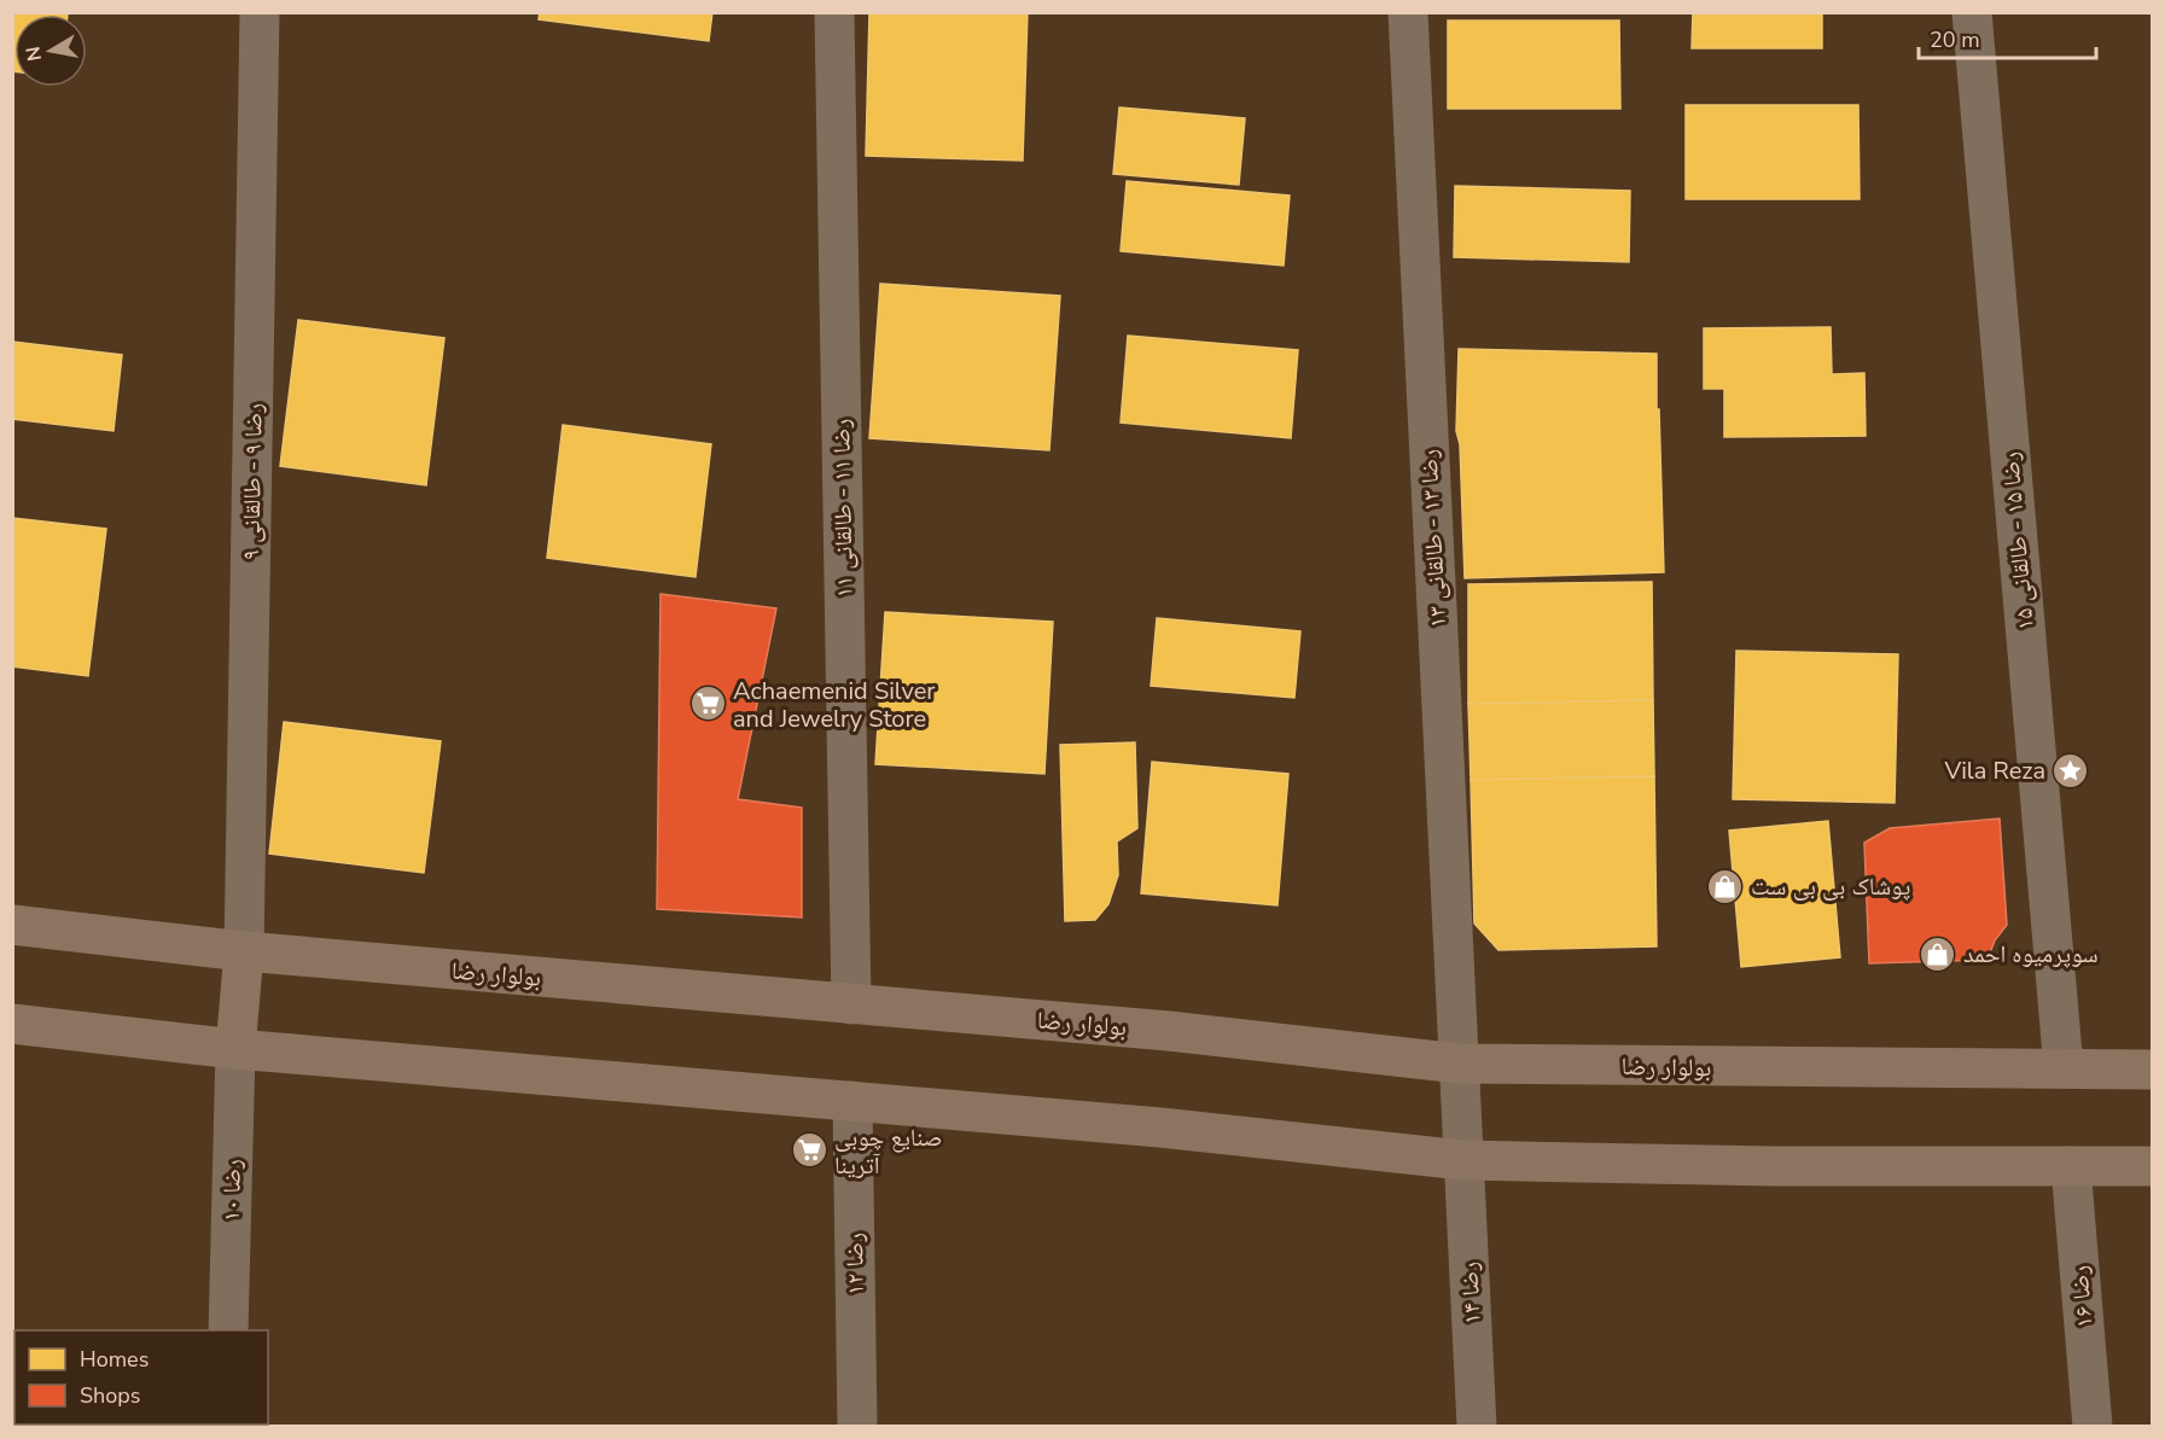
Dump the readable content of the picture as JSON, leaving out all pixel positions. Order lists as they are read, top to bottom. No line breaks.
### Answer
{"streets":{"street":["رضا ۹ - طالقانی ۹","رضا ۱۱ - طالقانی ۱۱","رضا ۱۳ - طالقانی ۱۳","رضا ۱۵ - طالقانی ۱۵","بولوار رضا","رضا ۱۰","رضا ۱۲","رضا ۱۴","رضا ۱۶"]},"crossings":[["رضا ۹ - طالقانی ۹","بولوار رضا"],["رضا ۱۱ - طالقانی ۱۱","بولوار رضا"],["رضا ۱۳ - طالقانی ۱۳","بولوار رضا"],["رضا ۱۳ - طالقانی ۱۳","رضا ۱۴"],["رضا ۱۵ - طالقانی ۱۵","بولوار رضا"]],"places":{"supermarket":["Achaemenid Silver and Jewelry Store","صنایع چوبی آترینا"],"place":["Vila Reza"],"shop":["پوشاک بی بی ست","سوپرمیوه احمد"]},"legend":["Homes","Shops"],"scale_bar":"20 m","north":"left"}
